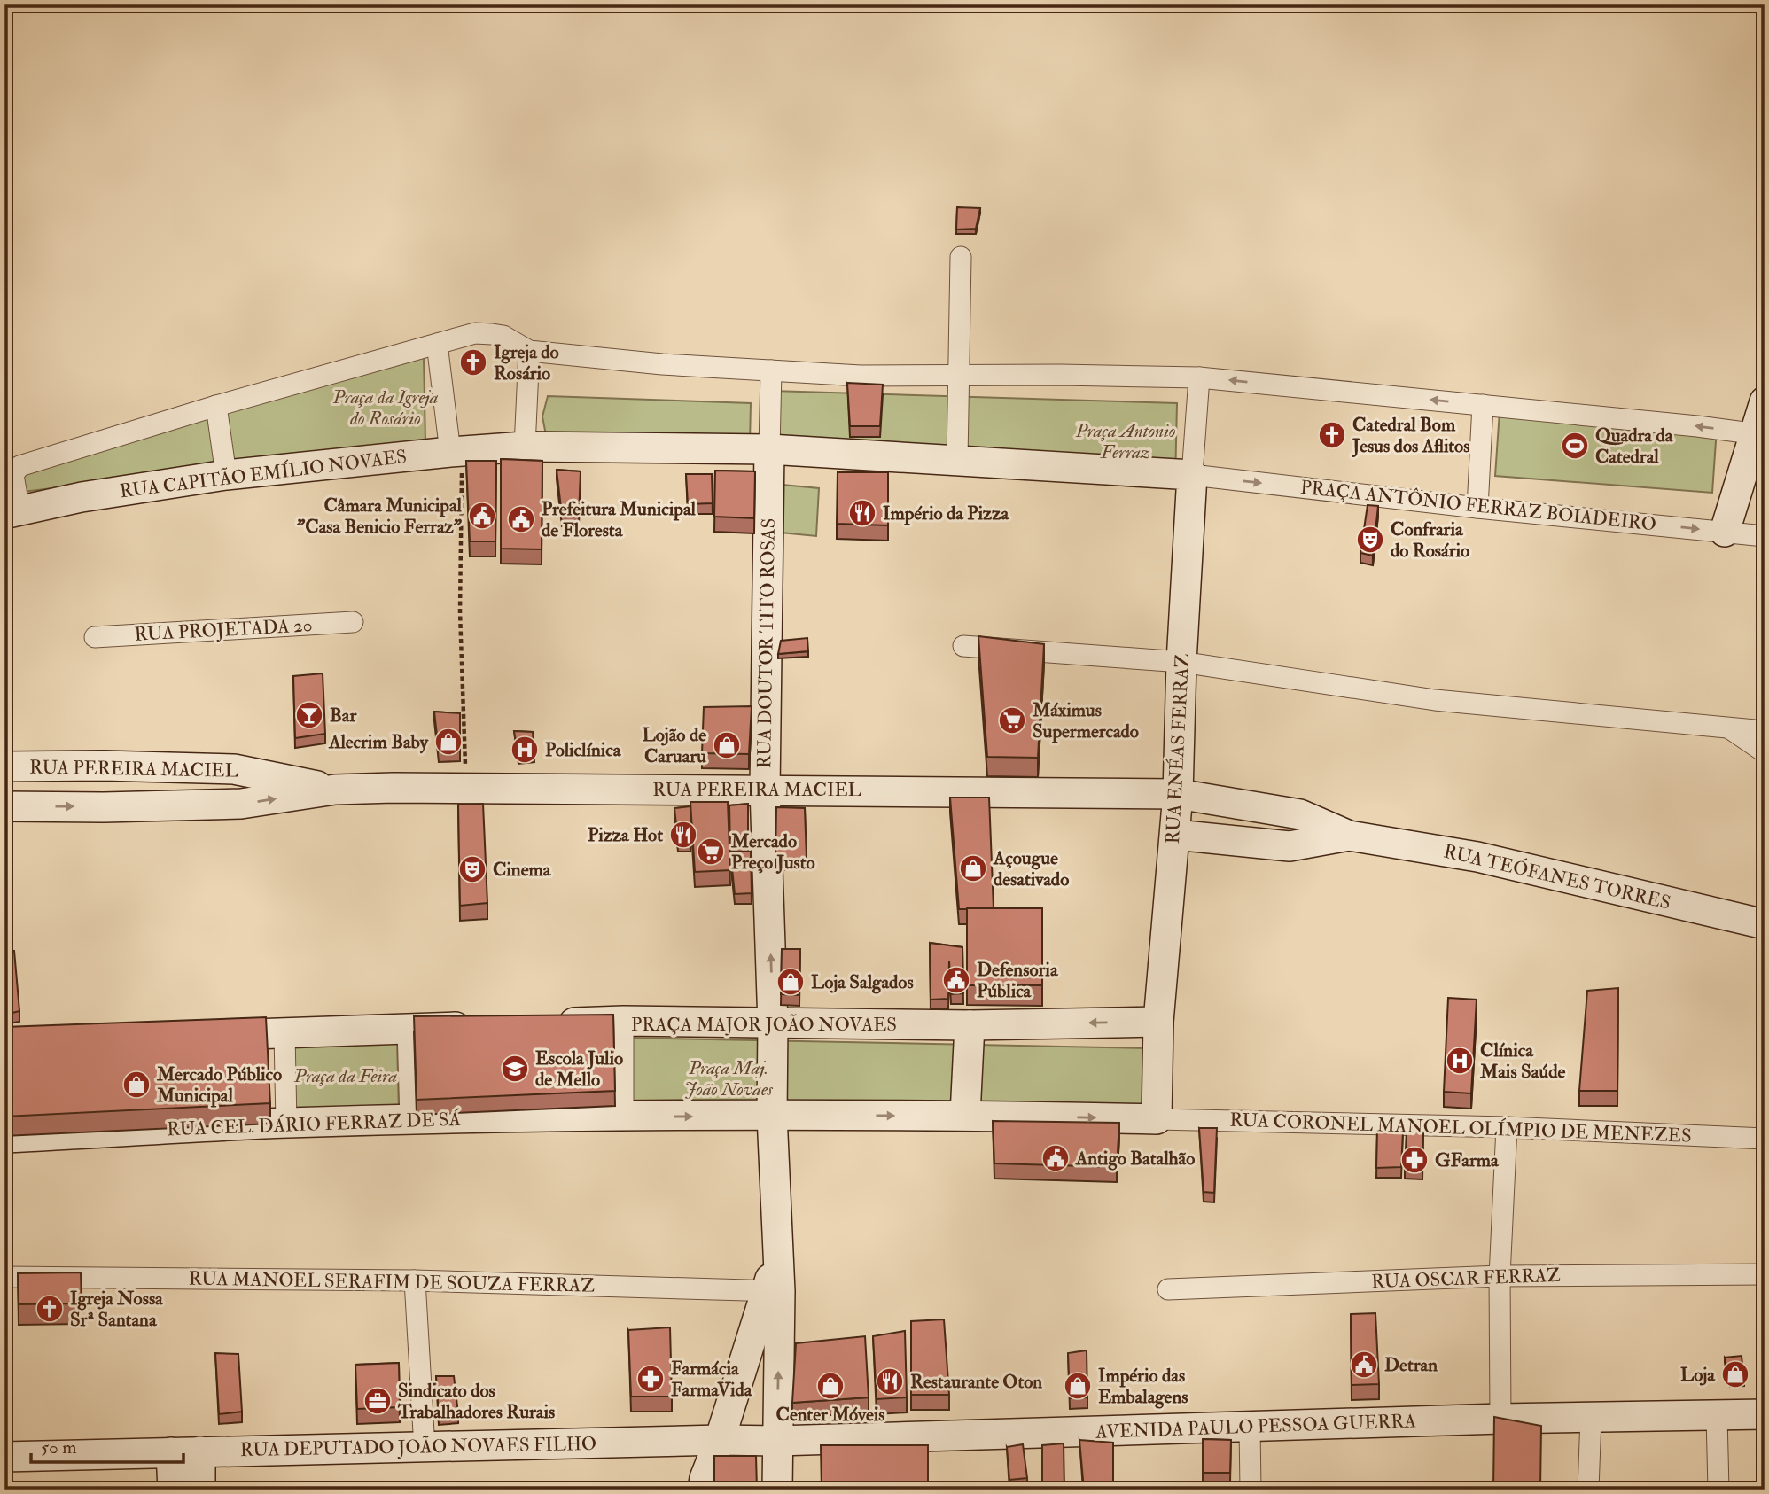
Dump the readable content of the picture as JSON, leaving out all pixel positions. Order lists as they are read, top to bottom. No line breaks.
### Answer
{"streets":{"street":["RUA CAPITÃO EMÍLIO NOVAES","PRAÇA ANTÔNIO FERRAZ BOIADEIRO","RUA PROJETADA 20","RUA DOUTOR TITO ROSAS","RUA ENÉAS FERRAZ","RUA PEREIRA MACIEL","RUA TEÓFANES TORRES","PRAÇA MAJOR JOÃO NOVAES","RUA CEL. DÁRIO FERRAZ DE SÁ","RUA CORONEL MANOEL OLÍMPIO DE MENEZES","RUA OSCAR FERRAZ","RUA MANOEL SERAFIM DE SOUZA FERRAZ","AVENIDA PAULO PESSOA GUERRA","RUA DEPUTADO JOÃO NOVAES FILHO"]},"crossings":[["RUA CAPITÃO EMÍLIO NOVAES","PRAÇA ANTÔNIO FERRAZ BOIADEIRO"],["RUA CAPITÃO EMÍLIO NOVAES","RUA DOUTOR TITO ROSAS"],["RUA CAPITÃO EMÍLIO NOVAES","RUA ENÉAS FERRAZ"],["PRAÇA ANTÔNIO FERRAZ BOIADEIRO","RUA ENÉAS FERRAZ"],["RUA DOUTOR TITO ROSAS","RUA PEREIRA MACIEL"],["RUA DOUTOR TITO ROSAS","PRAÇA MAJOR JOÃO NOVAES"],["RUA DOUTOR TITO ROSAS","RUA MANOEL SERAFIM DE SOUZA FERRAZ"],["RUA DOUTOR TITO ROSAS","AVENIDA PAULO PESSOA GUERRA"],["RUA ENÉAS FERRAZ","RUA PEREIRA MACIEL"],["RUA ENÉAS FERRAZ","PRAÇA MAJOR JOÃO NOVAES"],["RUA ENÉAS FERRAZ","RUA CORONEL MANOEL OLÍMPIO DE MENEZES"],["RUA PEREIRA MACIEL","RUA TEÓFANES TORRES"],["PRAÇA MAJOR JOÃO NOVAES","RUA CEL. DÁRIO FERRAZ DE SÁ"],["AVENIDA PAULO PESSOA GUERRA","RUA DEPUTADO JOÃO NOVAES FILHO"]],"parks":["Praça da Igreja do Rosário","Praça Antonio Ferraz","Praça Maj. João Novaes","Praça da Feira"],"places":{"church":["Igreja do Rosário","Catedral Bom Jesus dos Aflitos","Igreja Nossa Srª Santana"],"sports":["Quadra da Catedral"],"restaurant":["Império da Pizza","Pizza Hot","Restaurante Oton"],"public building":["Câmara Municipal \"Casa Benicio Ferraz\"","Prefeitura Municipal de Floresta","Defensoria Pública","Antigo Batalhão","Detran"],"theatre":["Confraria do Rosário","Cinema"],"bar":["Bar"],"supermarket":["Máximus Supermercado","Mercado Preço Justo"],"shop":["Alecrim Baby","Lojão de Caruaru","Açougue desativado","Loja Salgados","Mercado Público Municipal","Loja","Center Móveis","Império das Embalagens"],"hospital":["Policlínica","Clínica Mais Saúde"],"school or university":["Escola Julio de Mello"],"pharmacy":["GFarma","Farmácia FarmaVida"],"office":["Sindicato dos Trabalhadores Rurais"]},"scale_bar":"50 m"}
